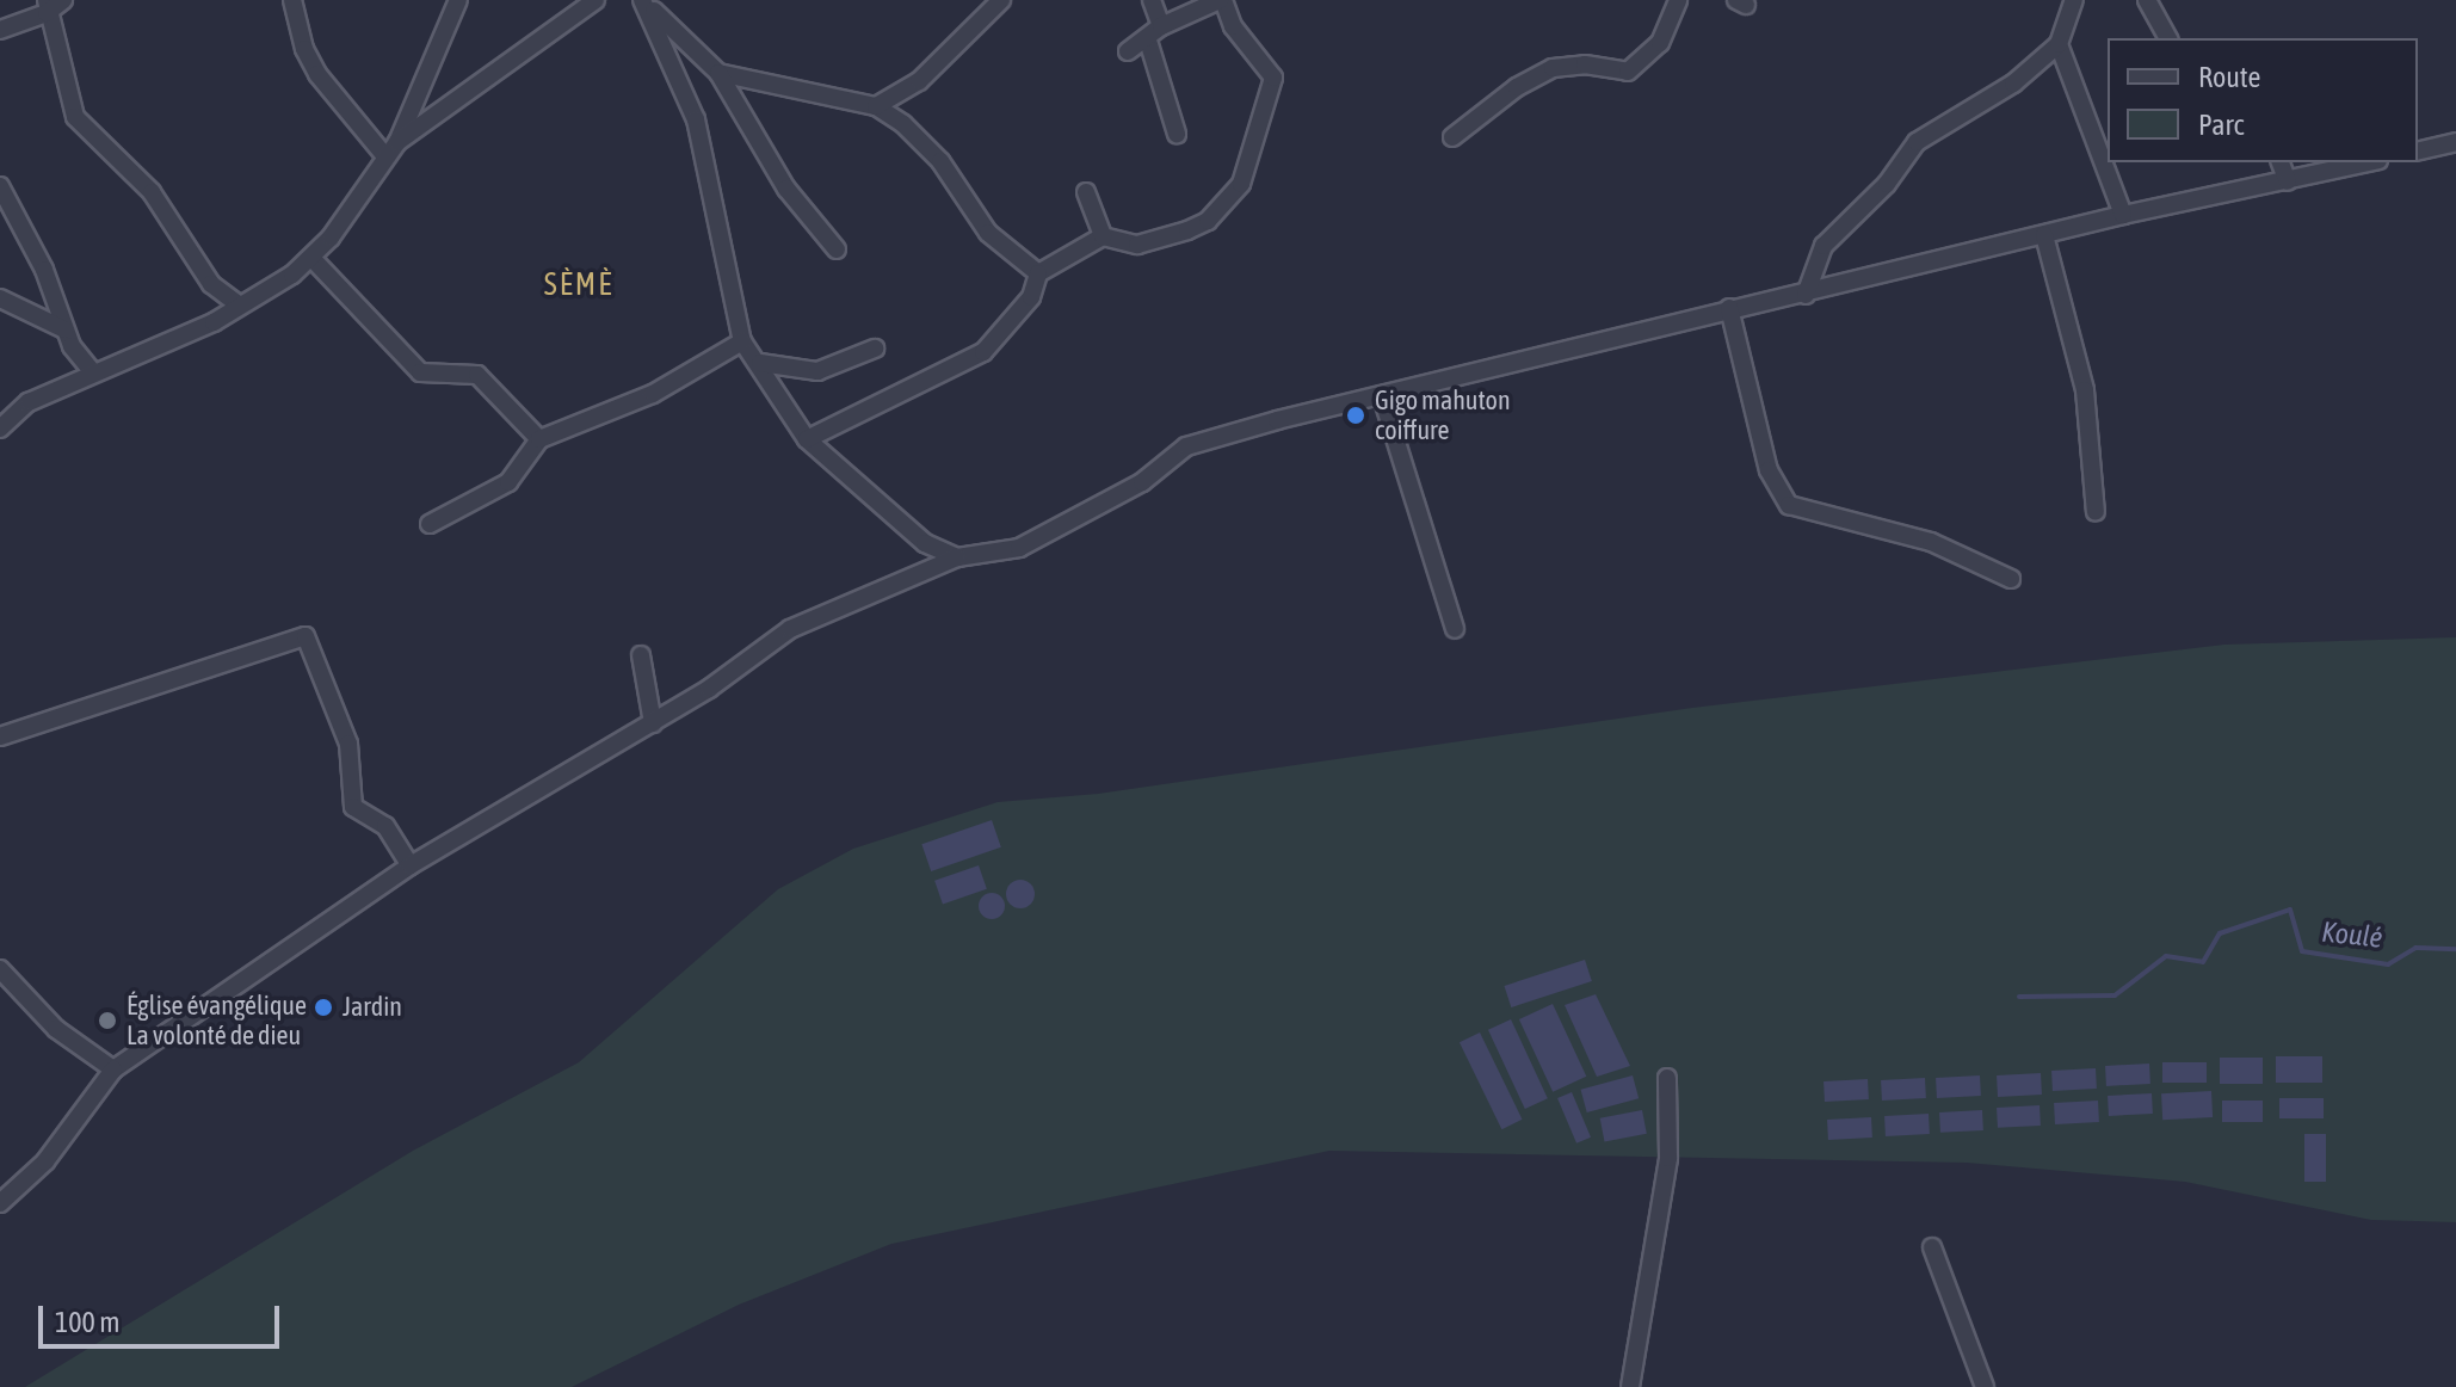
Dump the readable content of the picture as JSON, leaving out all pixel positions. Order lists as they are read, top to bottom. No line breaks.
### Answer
{"districts":["SÈMÈ"],"water":["Koulé"],"places":["Gigo mahuton coiffure","Jardin","Église évangélique La volonté de dieu"],"legend":["Route","Parc"],"scale_bar":"100 m"}
